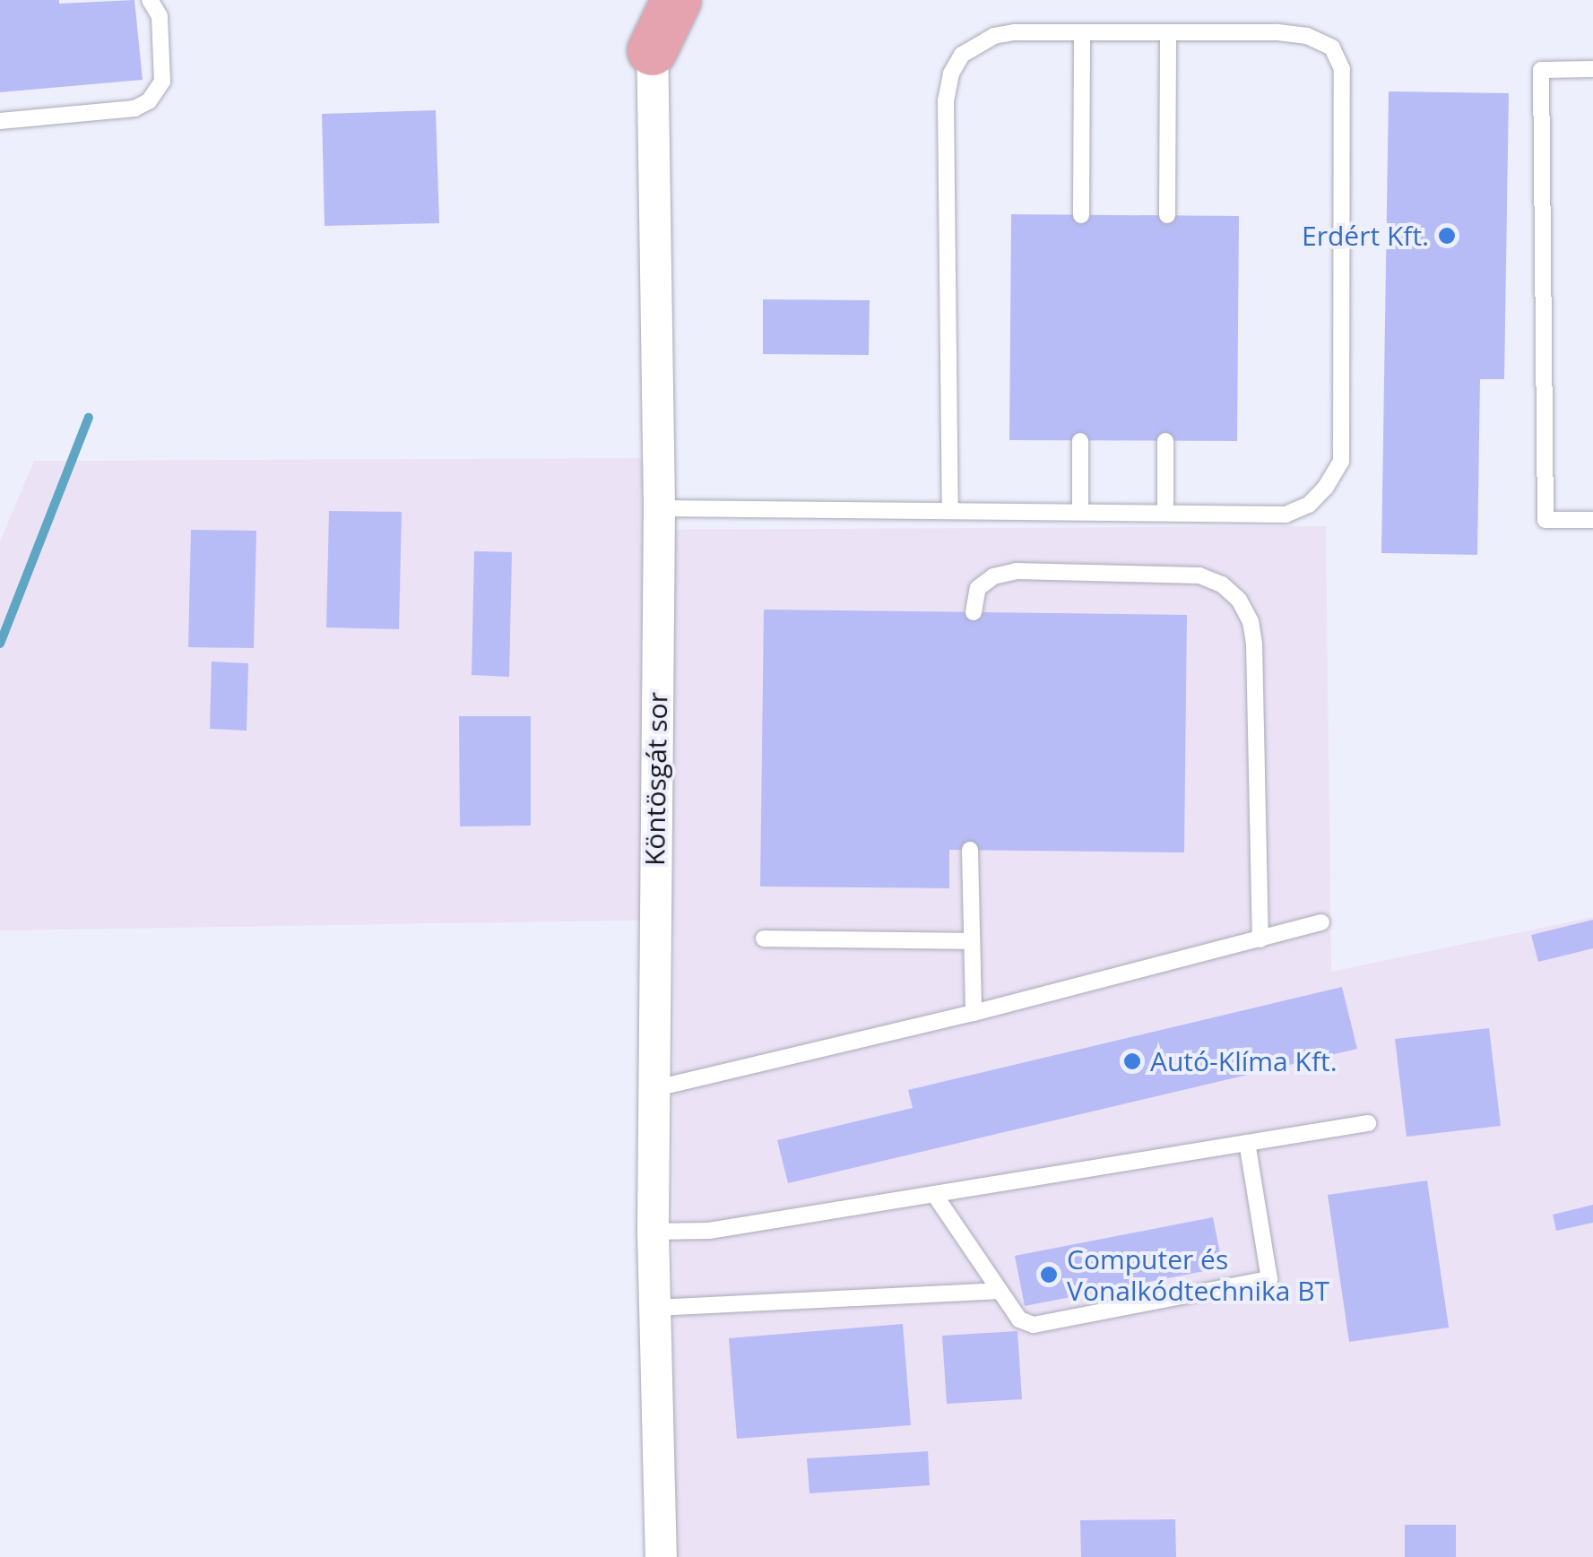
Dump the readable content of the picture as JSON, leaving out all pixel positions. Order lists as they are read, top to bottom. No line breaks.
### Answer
{"streets":{"street":["Köntösgát sor"]},"places":["Erdért Kft.","Autó-Klíma Kft.","Computer és Vonalkódtechnika BT"]}
